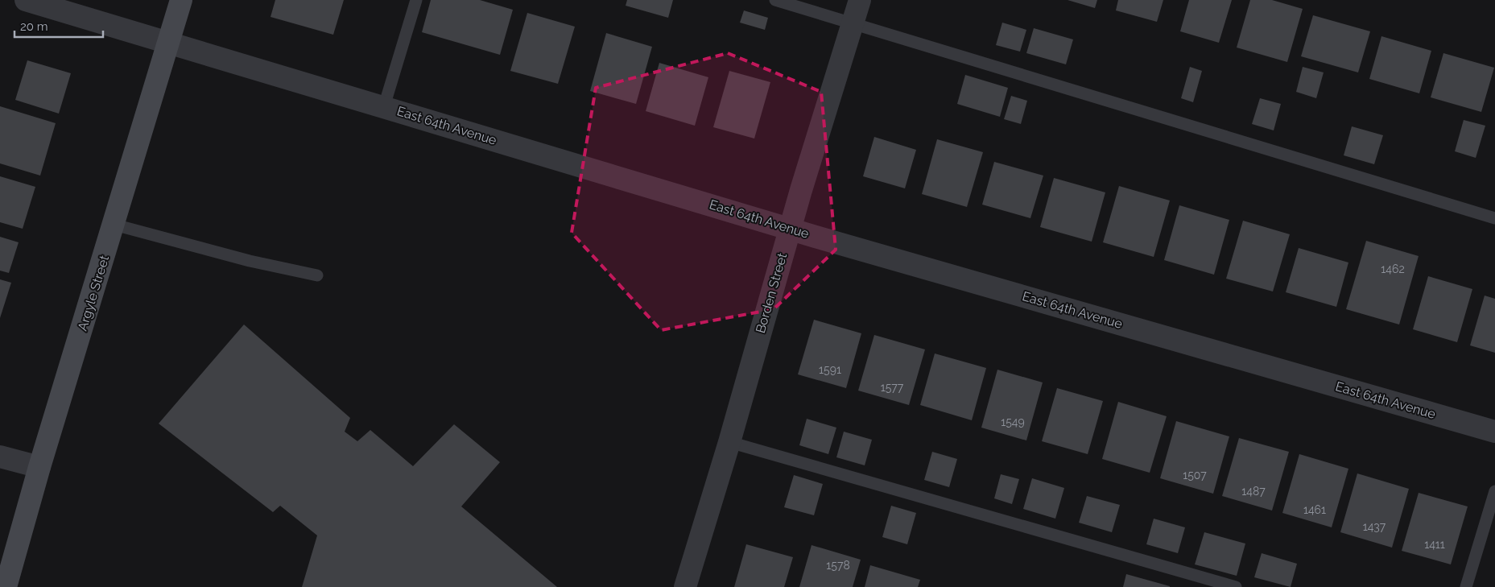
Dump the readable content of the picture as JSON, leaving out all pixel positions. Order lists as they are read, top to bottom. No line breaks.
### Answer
{"streets":{"street":["East 64th Avenue","Argyle Street","Borden Street"]},"crossings":[["East 64th Avenue","Argyle Street"],["East 64th Avenue","Borden Street"]],"house_numbers":["1462","1591","1577","1549","1507","1487","1461","1437","1411","1578"],"scale_bar":"20 m"}
